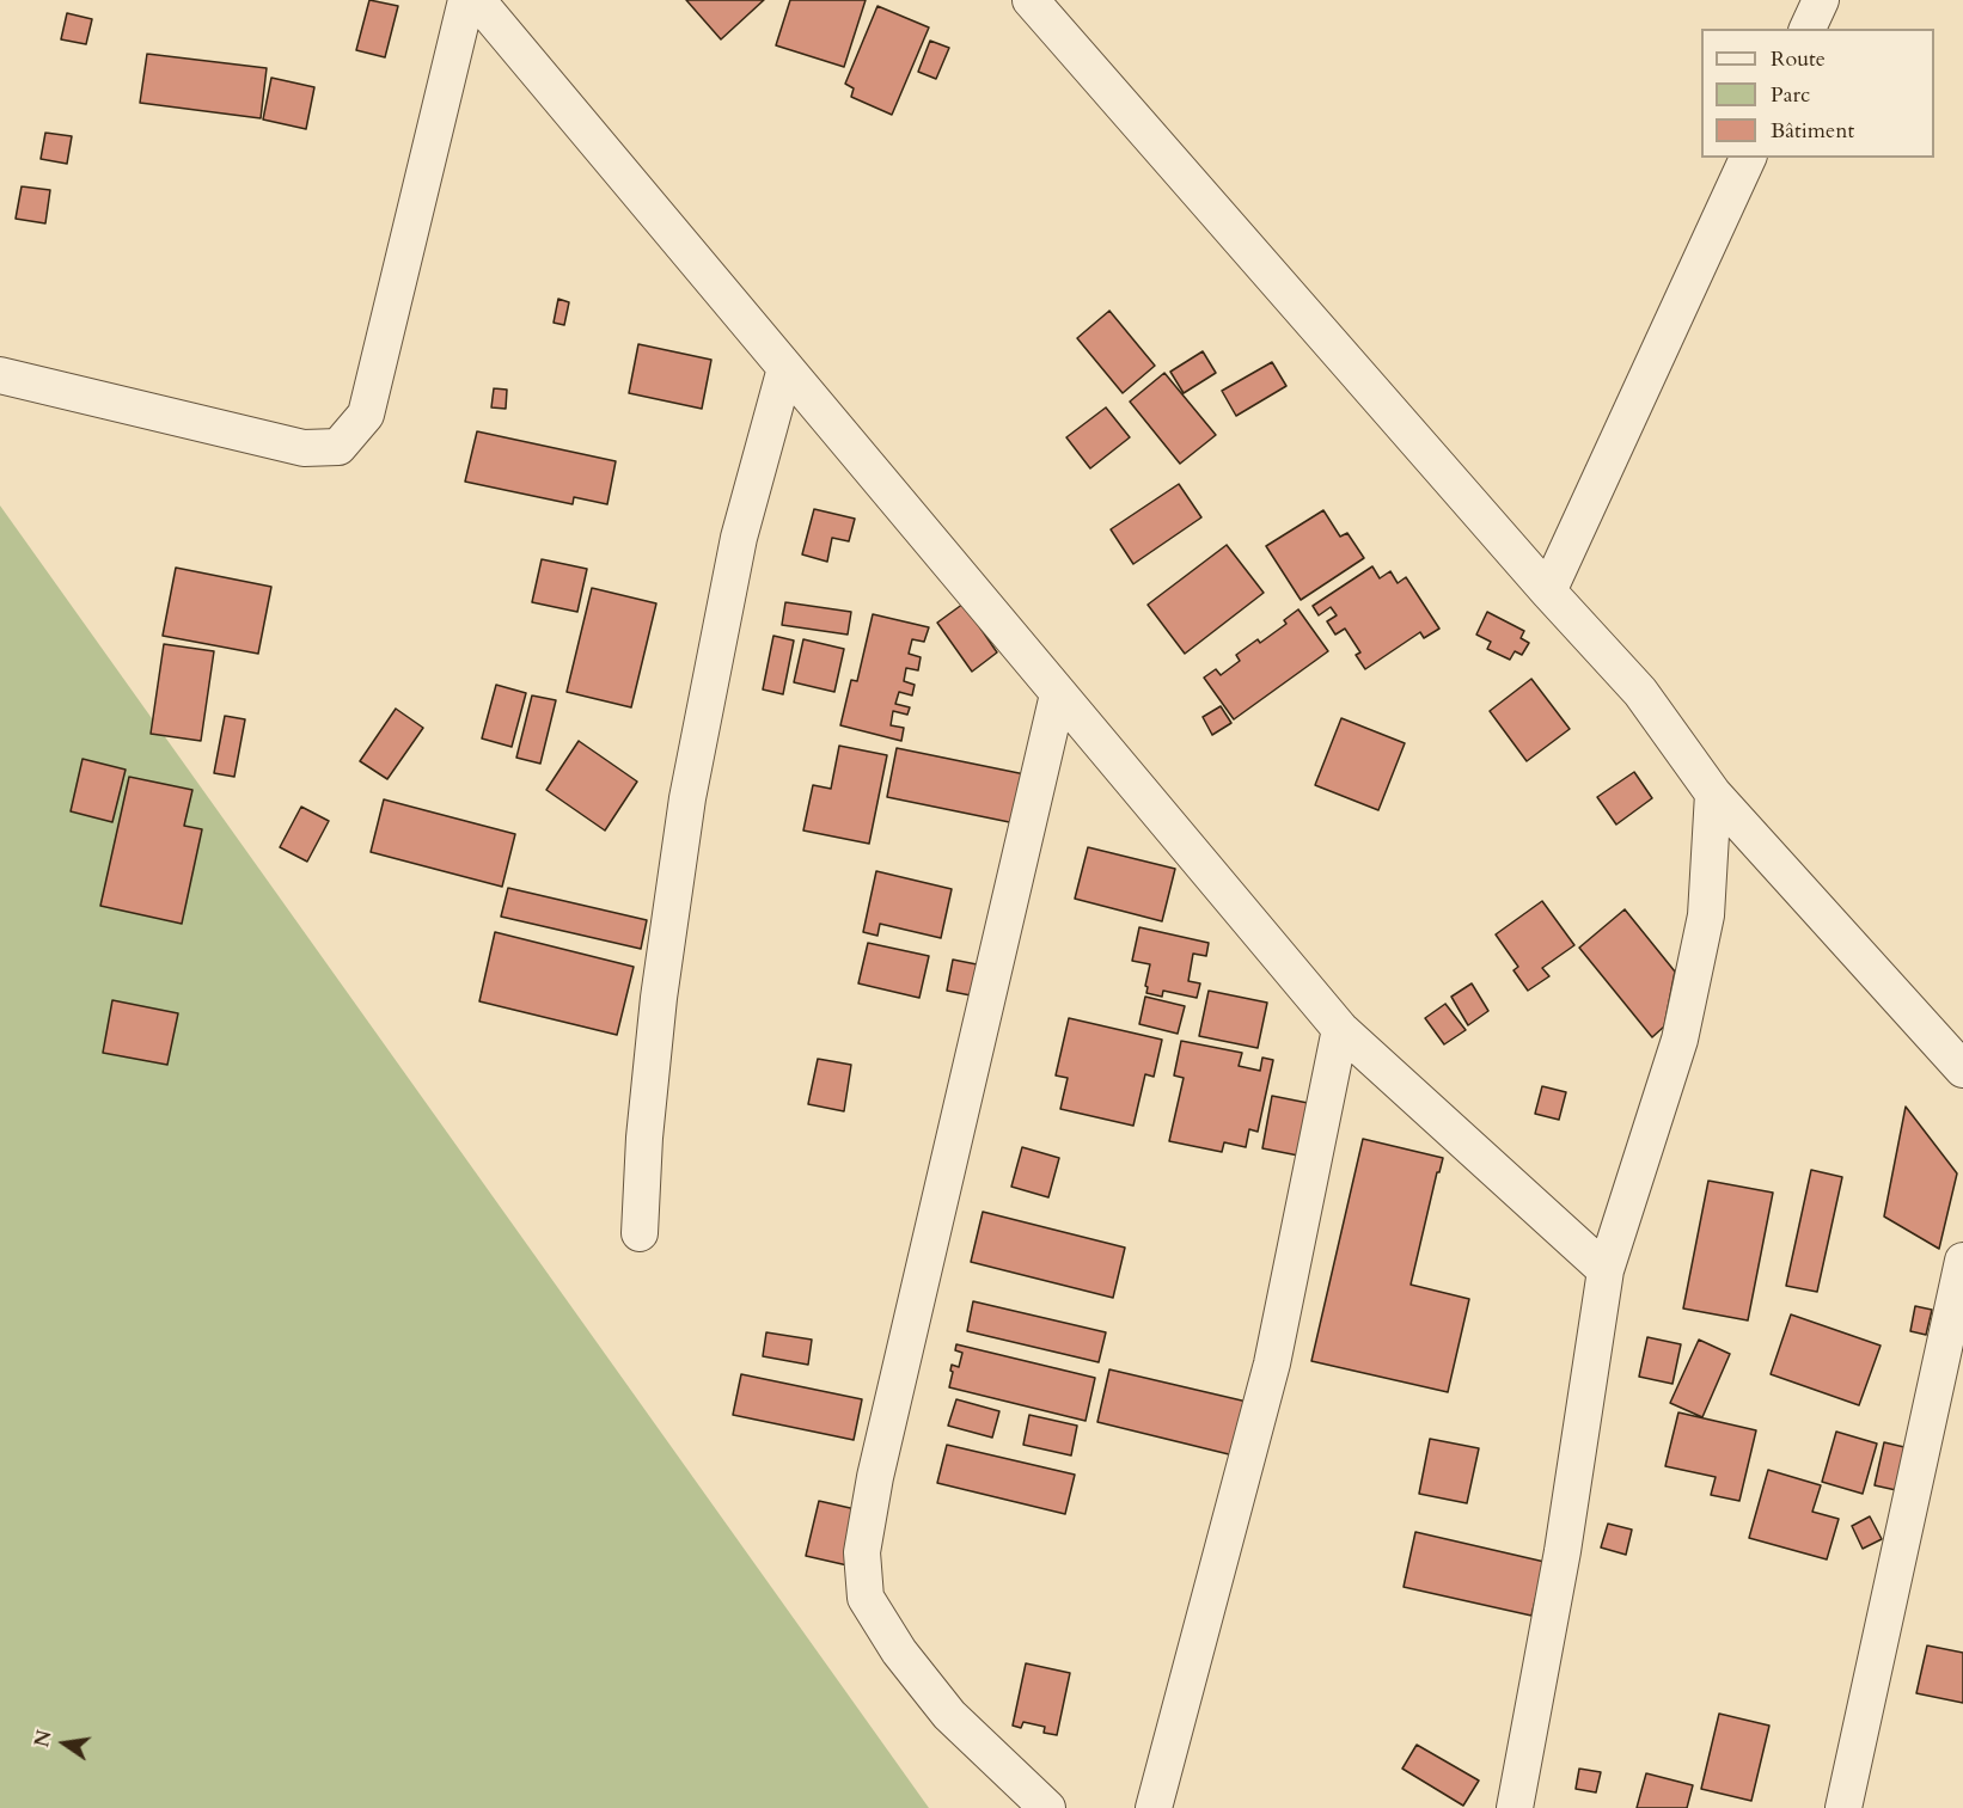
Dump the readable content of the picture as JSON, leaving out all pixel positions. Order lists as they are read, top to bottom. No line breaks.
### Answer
{"legend":["Route","Parc","Bâtiment"],"north":"left"}
